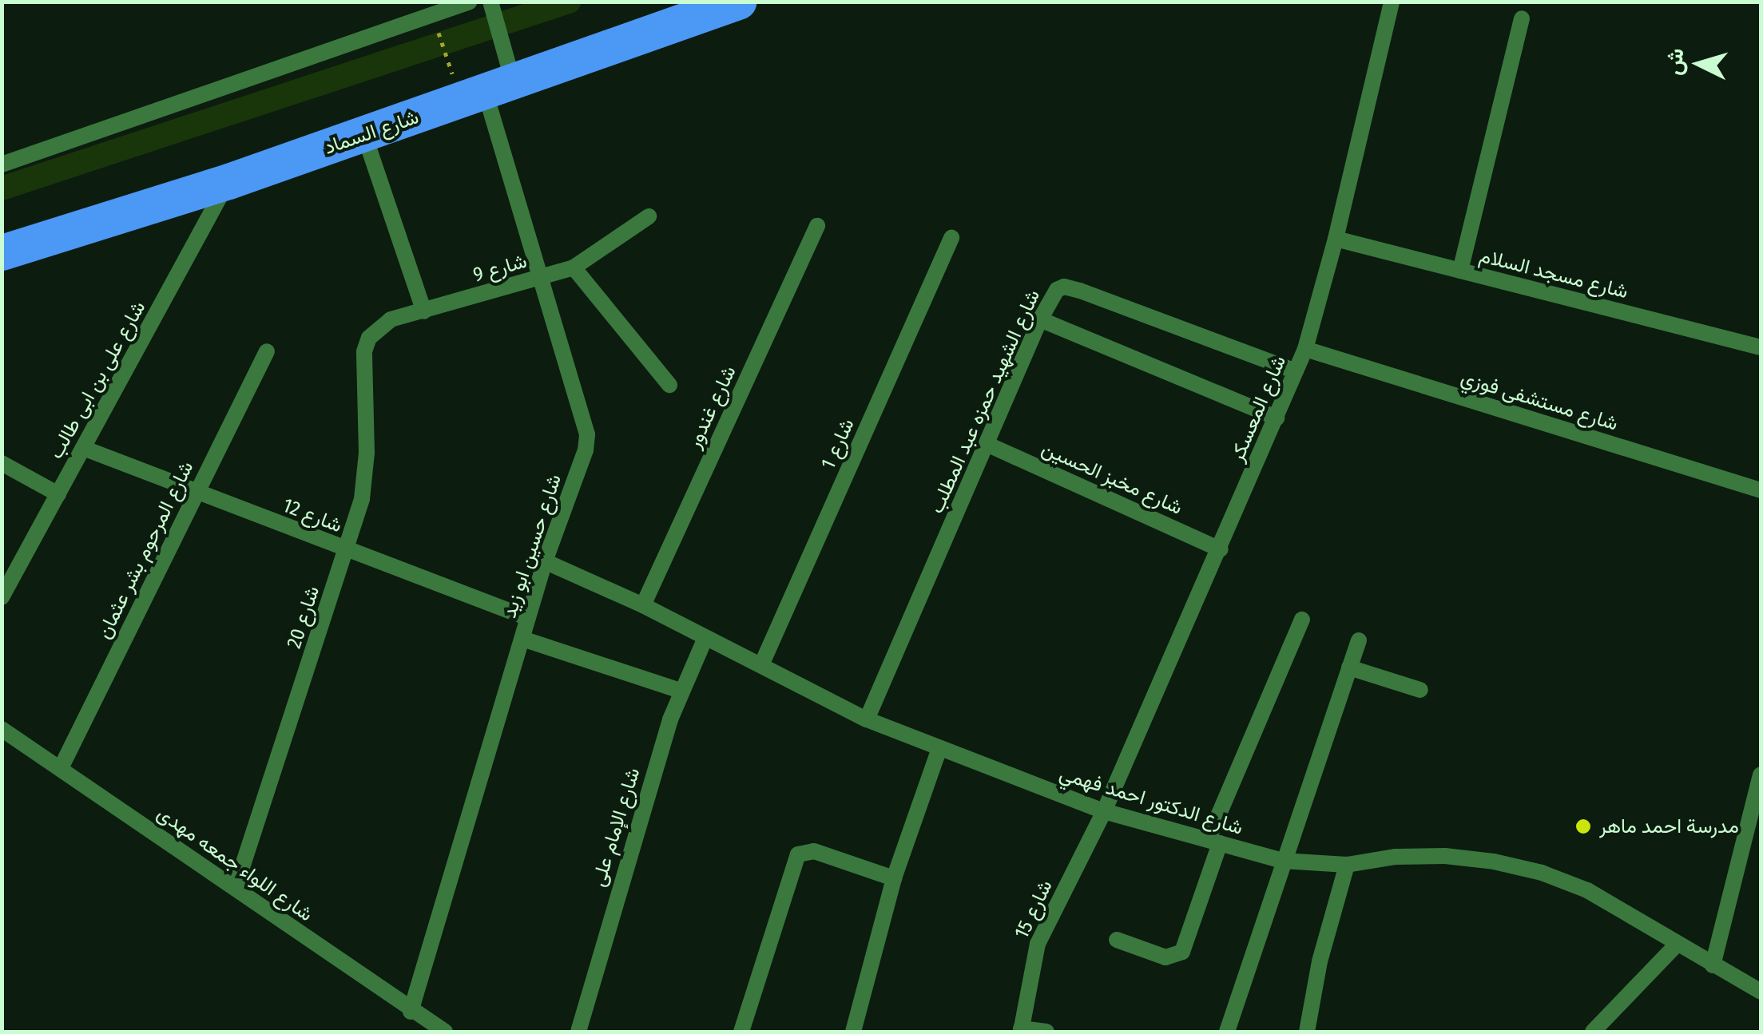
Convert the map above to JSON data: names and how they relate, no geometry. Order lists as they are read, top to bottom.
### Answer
{
  "streets": {
    "highway": ["شارع السماد"],
    "street": [
      "شارع 9",
      "شارع مسجد السلام",
      "شارع على بن ابى طالب",
      "شارع مستشفى فوزي",
      "شارع الشهيد حمزه عبد المطلب",
      "شارع غندور",
      "شارع المعسكر",
      "شارع 1",
      "شارع مخبز الحسين",
      "شارع 12",
      "شارع حسين ابو زيد",
      "شارع المرحوم بشر عثمان",
      "شارع 20",
      "شارع الدكتور احمد فهمي",
      "شارع الإمام على",
      "شارع اللواء جمعه مهدى",
      "شارع 15"
    ]
  },
  "crossings": [
    ["شارع السماد", "شارع على بن ابى طالب"],
    ["شارع السماد", "شارع حسين ابو زيد"],
    ["شارع 9", "شارع حسين ابو زيد"],
    ["شارع 9", "شارع 20"],
    ["شارع مسجد السلام", "شارع المعسكر"],
    ["شارع على بن ابى طالب", "شارع 12"],
    ["شارع مستشفى فوزي", "شارع المعسكر"],
    ["شارع الشهيد حمزه عبد المطلب", "شارع المعسكر"],
    ["شارع الشهيد حمزه عبد المطلب", "شارع مخبز الحسين"],
    ["شارع الشهيد حمزه عبد المطلب", "شارع الدكتور احمد فهمي"],
    ["شارع غندور", "شارع الدكتور احمد فهمي"],
    ["شارع المعسكر", "شارع مخبز الحسين"],
    ["شارع المعسكر", "شارع الدكتور احمد فهمي"],
    ["شارع المعسكر", "شارع 15"],
    ["شارع 1", "شارع الدكتور احمد فهمي"],
    ["شارع 12", "شارع حسين ابو زيد"],
    ["شارع 12", "شارع المرحوم بشر عثمان"],
    ["شارع 12", "شارع 20"],
    ["شارع حسين ابو زيد", "شارع الدكتور احمد فهمي"],
    ["شارع حسين ابو زيد", "شارع اللواء جمعه مهدى"],
    ["شارع المرحوم بشر عثمان", "شارع اللواء جمعه مهدى"],
    ["شارع 20", "شارع اللواء جمعه مهدى"],
    ["شارع الدكتور احمد فهمي", "شارع الإمام على"],
    ["شارع الدكتور احمد فهمي", "شارع 15"]
  ],
  "places": ["مدرسة احمد ماهر"],
  "north": "left"
}
